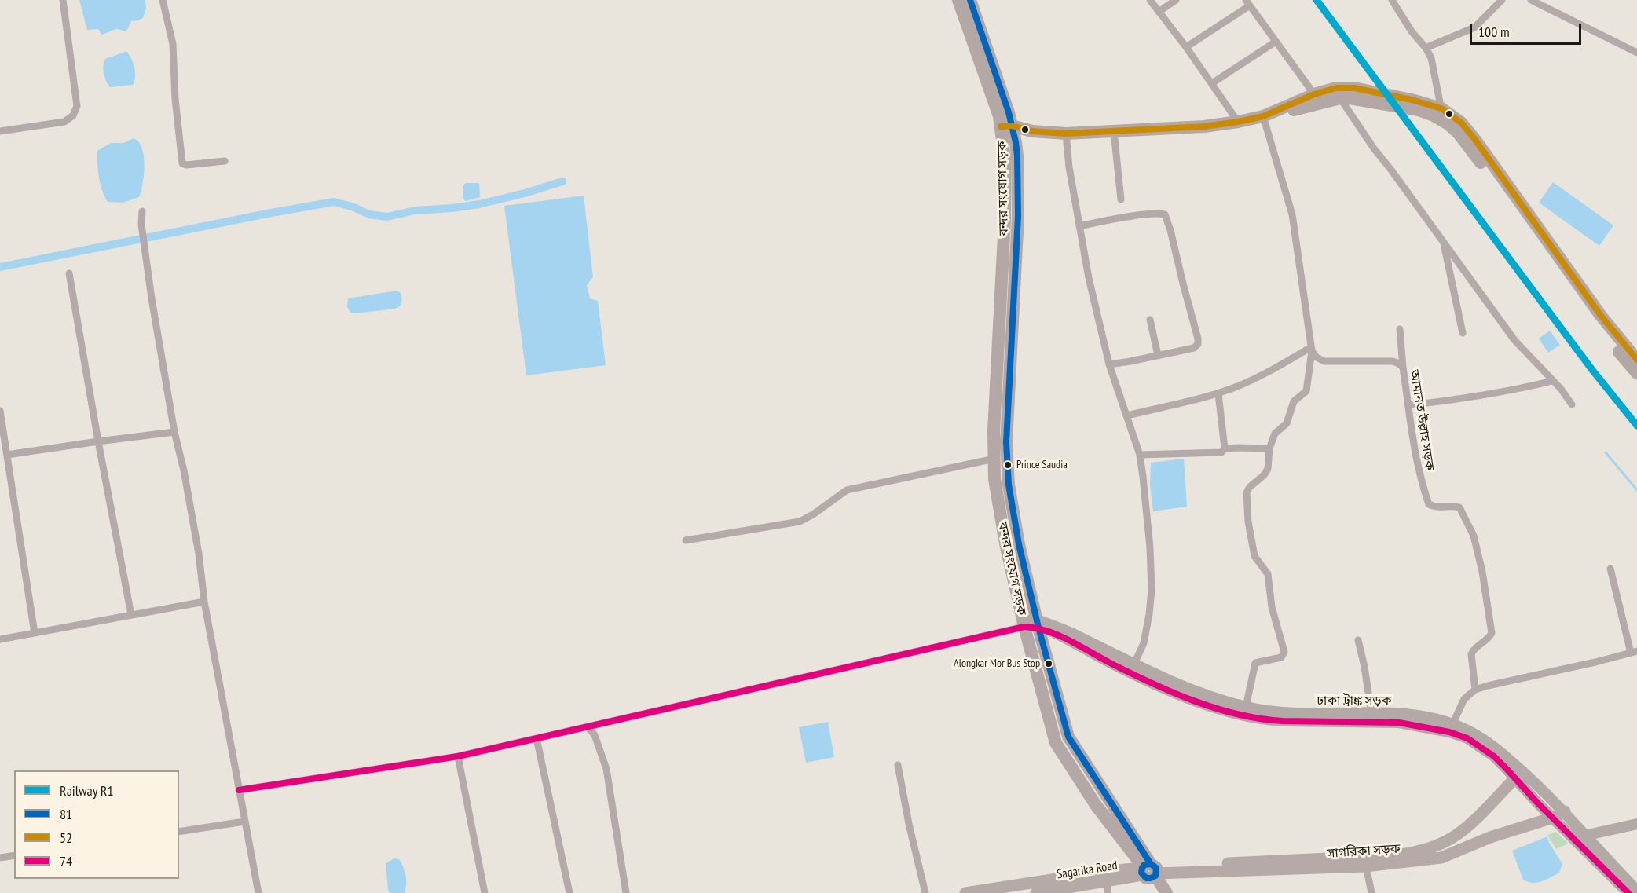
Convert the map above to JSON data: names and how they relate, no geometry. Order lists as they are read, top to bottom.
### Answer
{
  "streets": {
    "highway": ["বন্দর সংযোগ সড়ক"],
    "main road": ["ঢাকা ট্রাঙ্ক সড়ক", "সাগরিকা সড়ক", "Sagarika Road"],
    "street": ["আমানত উল্লাহ সড়ক"]
  },
  "crossings": [
    ["বন্দর সংযোগ সড়ক", "ঢাকা ট্রাঙ্ক সড়ক"],
    ["বন্দর সংযোগ সড়ক", "সাগরিকা সড়ক"],
    ["ঢাকা ট্রাঙ্ক সড়ক", "সাগরিকা সড়ক"],
    ["সাগরিকা সড়ক", "Sagarika Road"]
  ],
  "places": ["Prince Saudia", "Alongkar Mor Bus Stop"],
  "lines": [
    "rail line R1",
    "transit line 81",
    "transit line 52",
    "transit line 74"
  ],
  "legend": [
    "Railway R1",
    "81",
    "52",
    "74"
  ],
  "scale_bar": "100 m"
}
